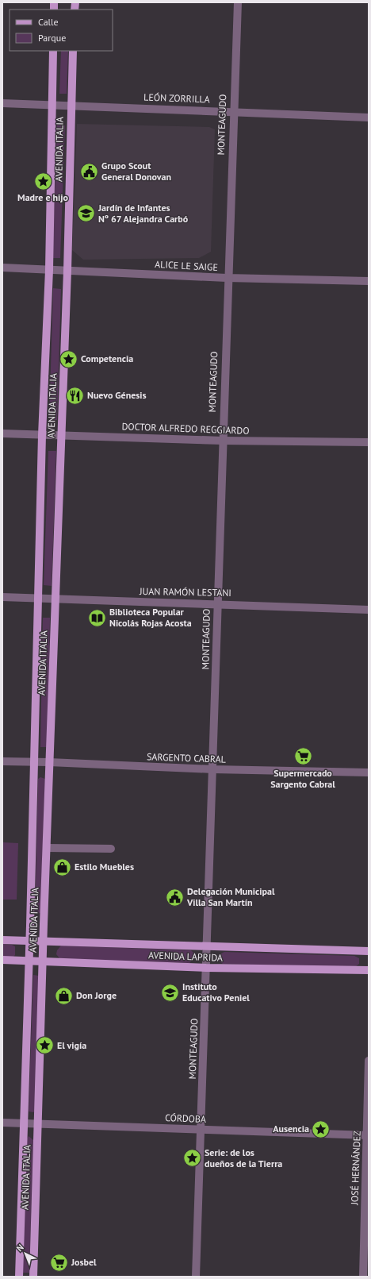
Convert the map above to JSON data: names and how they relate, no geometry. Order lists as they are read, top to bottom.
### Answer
{
  "streets": {
    "main road": ["AVENIDA ITALIA", "AVENIDA LAPRIDA"],
    "street": [
      "LEÓN ZORRILLA",
      "MONTEAGUDO",
      "ALICE LE SAIGE",
      "DOCTOR ALFREDO REGGIARDO",
      "JUAN RAMÓN LESTANI",
      "SARGENTO CABRAL",
      "CÓRDOBA",
      "JOSÉ HERNÁNDEZ"
    ]
  },
  "crossings": [
    ["LEÓN ZORRILLA", "MONTEAGUDO"],
    ["LEÓN ZORRILLA", "AVENIDA ITALIA"],
    ["MONTEAGUDO", "ALICE LE SAIGE"],
    ["MONTEAGUDO", "DOCTOR ALFREDO REGGIARDO"],
    ["MONTEAGUDO", "JUAN RAMÓN LESTANI"],
    ["MONTEAGUDO", "SARGENTO CABRAL"],
    ["MONTEAGUDO", "AVENIDA LAPRIDA"],
    ["MONTEAGUDO", "CÓRDOBA"],
    ["AVENIDA ITALIA", "ALICE LE SAIGE"],
    ["AVENIDA ITALIA", "DOCTOR ALFREDO REGGIARDO"],
    ["AVENIDA ITALIA", "JUAN RAMÓN LESTANI"],
    ["AVENIDA ITALIA", "SARGENTO CABRAL"],
    ["AVENIDA ITALIA", "AVENIDA LAPRIDA"],
    ["AVENIDA ITALIA", "CÓRDOBA"],
    ["CÓRDOBA", "JOSÉ HERNÁNDEZ"]
  ],
  "places": {
    "public building": ["Grupo Scout General Donovan", "Delegación Municipal Villa San Martín"],
    "place": [
      "Madre e hijo",
      "Competencia",
      "El vigía",
      "Ausencia",
      "Serie: de los dueños de la Tierra"
    ],
    "school or university": ["Jardín de Infantes Nº 67 Alejandra Carbó", "Instituto Educativo Peniel"],
    "restaurant": ["Nuevo Génesis"],
    "library": ["Biblioteca Popular Nicolás Rojas Acosta"],
    "supermarket": ["Supermercado Sargento Cabral", "Josbel"],
    "shop": ["Estilo Muebles", "Don Jorge"]
  },
  "legend": ["Calle", "Parque"],
  "north": "top left"
}
